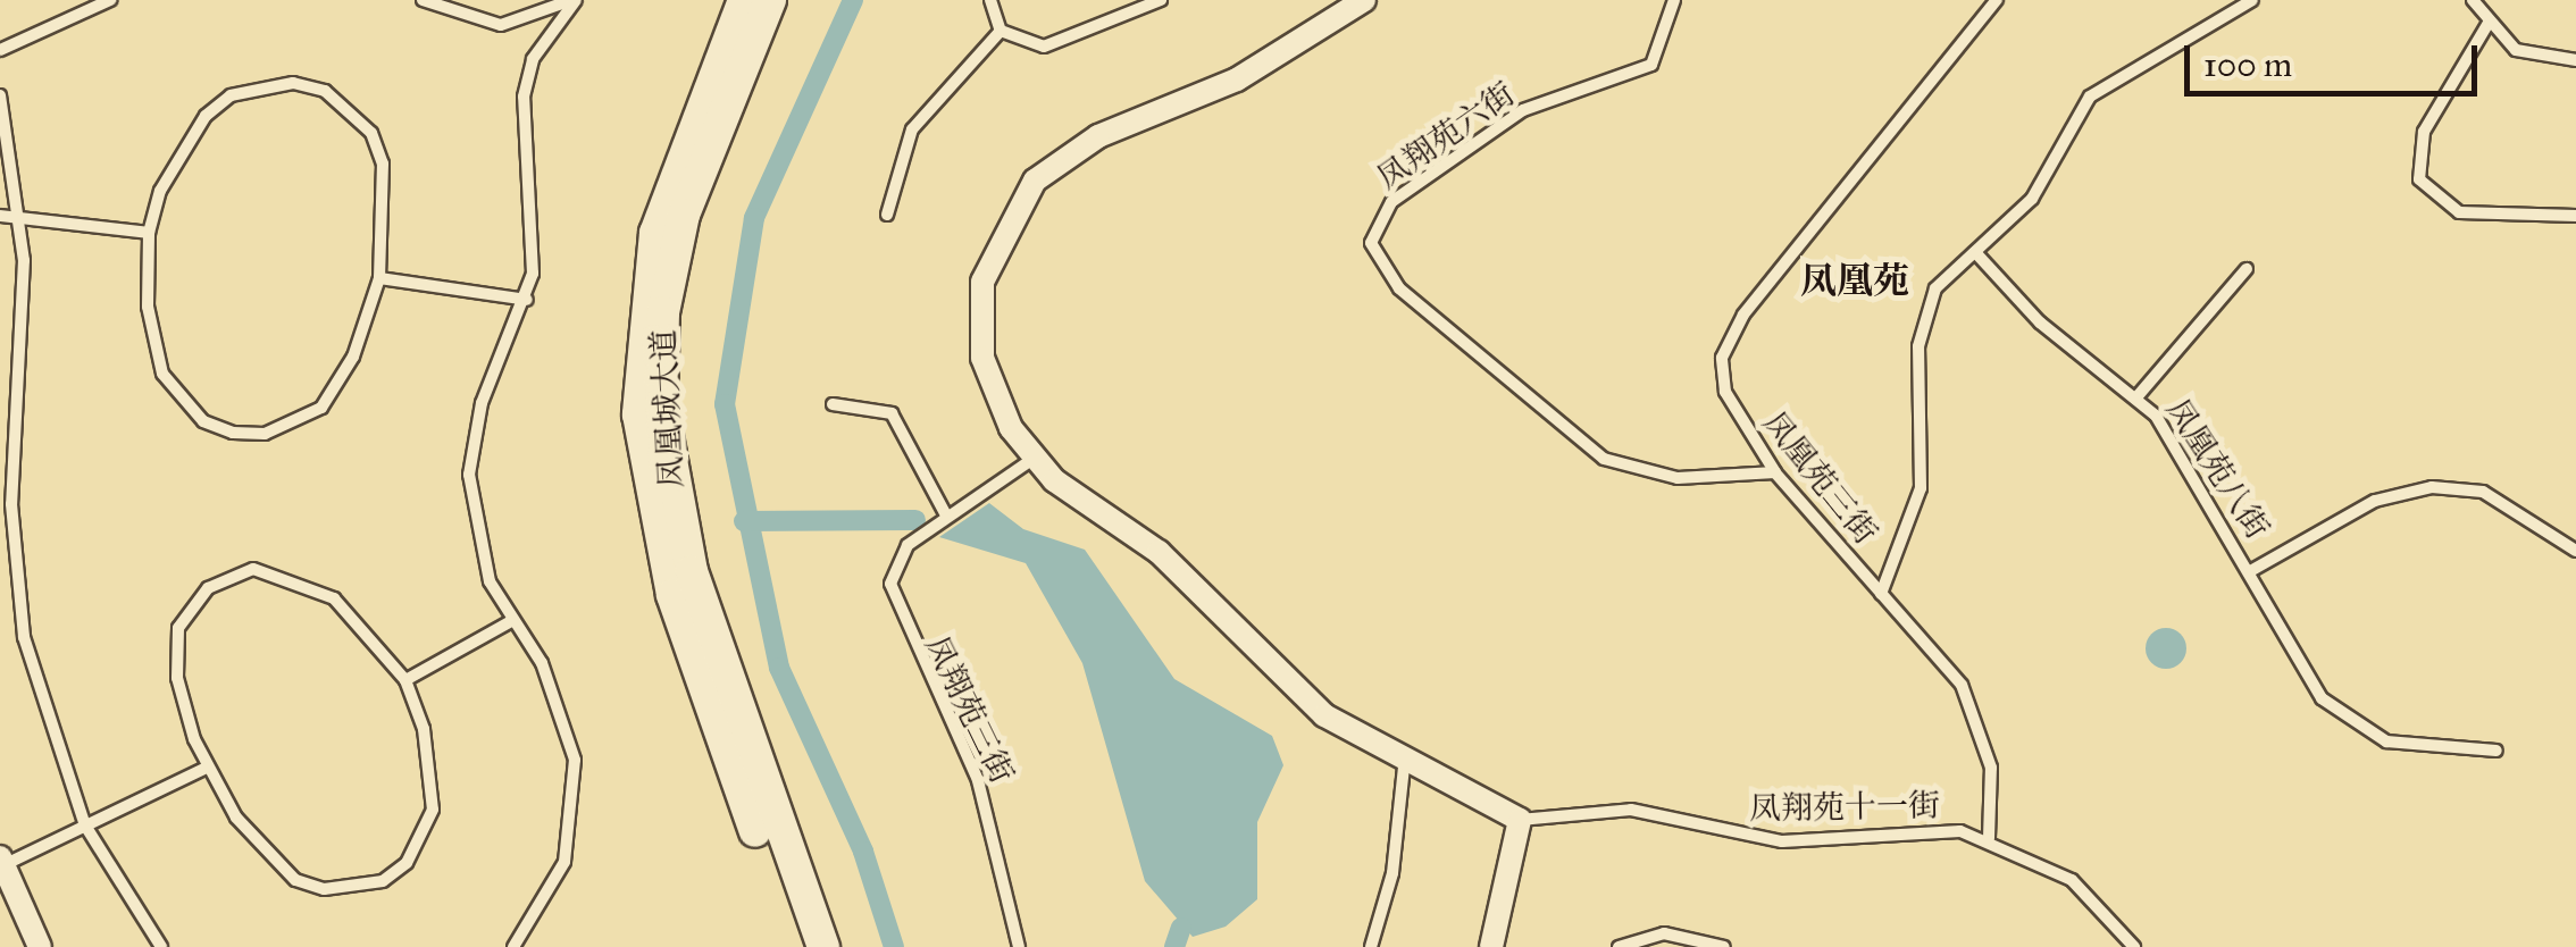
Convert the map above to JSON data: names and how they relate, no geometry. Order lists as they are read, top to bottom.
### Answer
{
  "streets": {
    "main road": ["凤凰城大道"],
    "lane": [
      "凤翔苑六街",
      "凤凰苑八街",
      "凤凰苑三街",
      "凤翔苑三街",
      "凤翔苑十一街"
    ]
  },
  "crossings": [
    ["凤翔苑六街", "凤凰苑三街"],
    ["凤凰苑三街", "凤翔苑十一街"]
  ],
  "districts": ["凤凰苑"],
  "scale_bar": "100 m"
}
